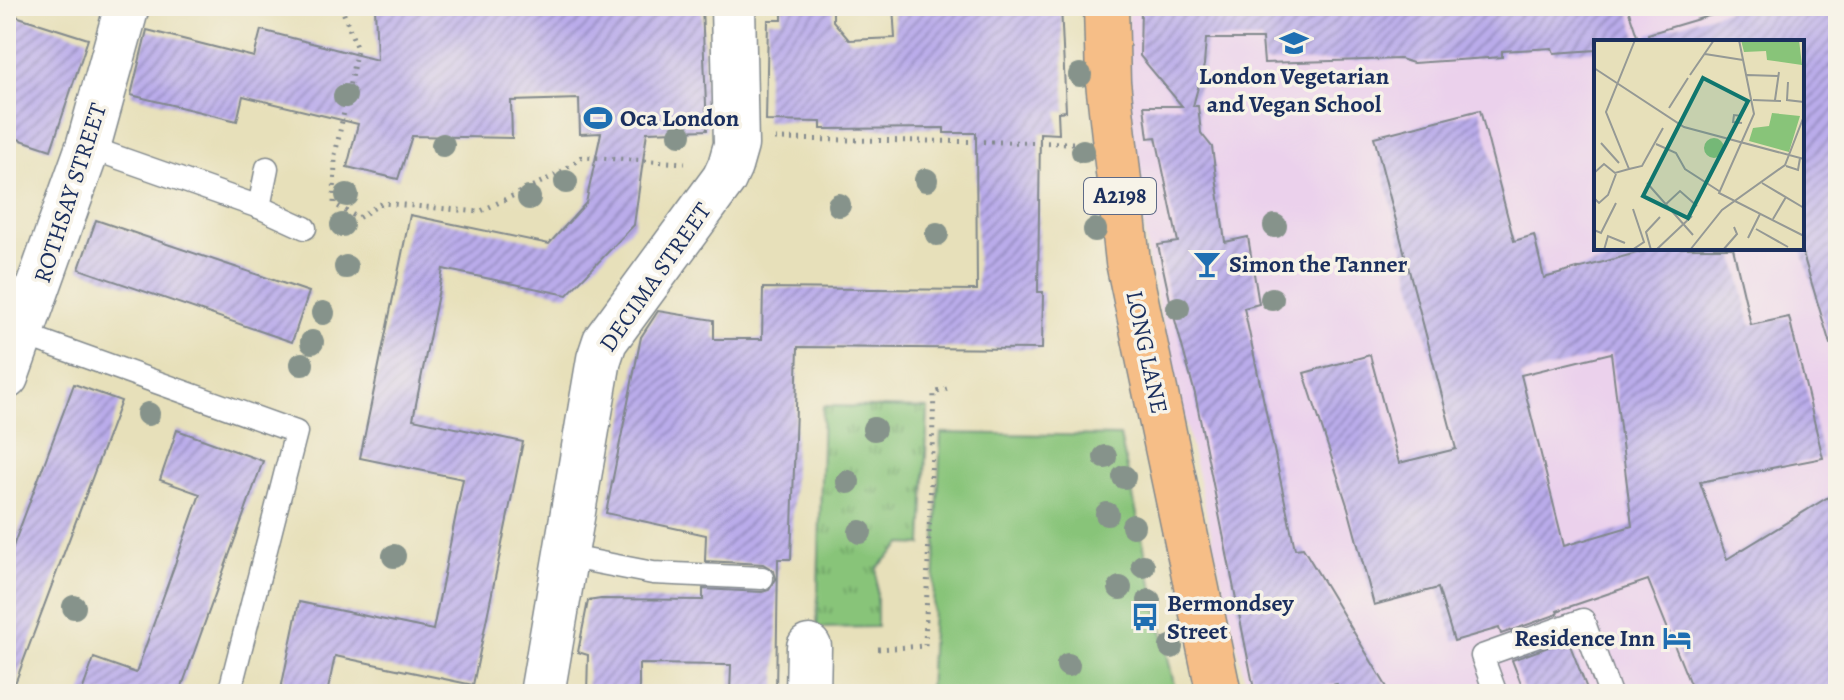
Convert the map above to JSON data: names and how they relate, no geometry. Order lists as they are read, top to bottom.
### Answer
{
  "streets": {
    "main road": ["A2198", "LONG LANE"],
    "street": ["ROTHSAY STREET", "DECIMA STREET"]
  },
  "places": {
    "school or university": ["London Vegetarian and Vegan School"],
    "sports": ["Oca London"],
    "bar": ["Simon the Tanner"],
    "bus stop": ["Bermondsey Street"],
    "hotel": ["Residence Inn"]
  }
}
